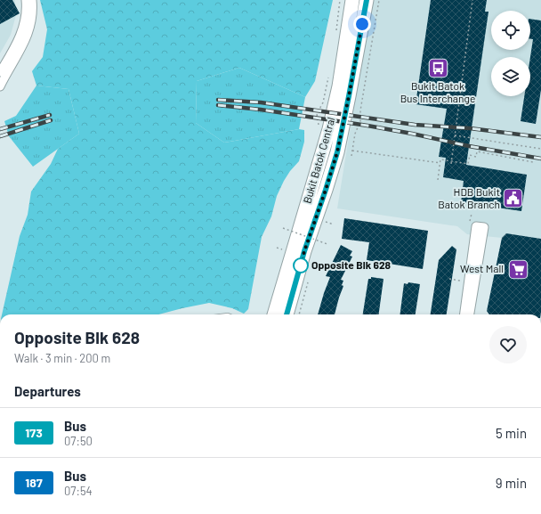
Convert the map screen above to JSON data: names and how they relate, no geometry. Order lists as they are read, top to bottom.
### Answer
{
  "streets": {
    "main road": ["Bukit Batok Central"]
  },
  "places": {
    "bus stop": ["Bukit Batok Bus Interchange"],
    "public building": ["HDB Bukit Batok Branch"],
    "other": ["Opposite Blk 628"],
    "supermarket": ["West Mall"]
  },
  "lines": ["bus line 173"],
  "page": {
    "heading": [
      ["Opposite Blk 628", "Walk · 3 min · 200 m"],
      "Departures"
    ],
    "list": [
      {
        "mark": "173",
        "name": "Bus",
        "note": "07:50",
        "value": "5 min"
      },
      {
        "mark": "187",
        "name": "Bus",
        "note": "07:54",
        "value": "9 min"
      }
    ]
  }
}
